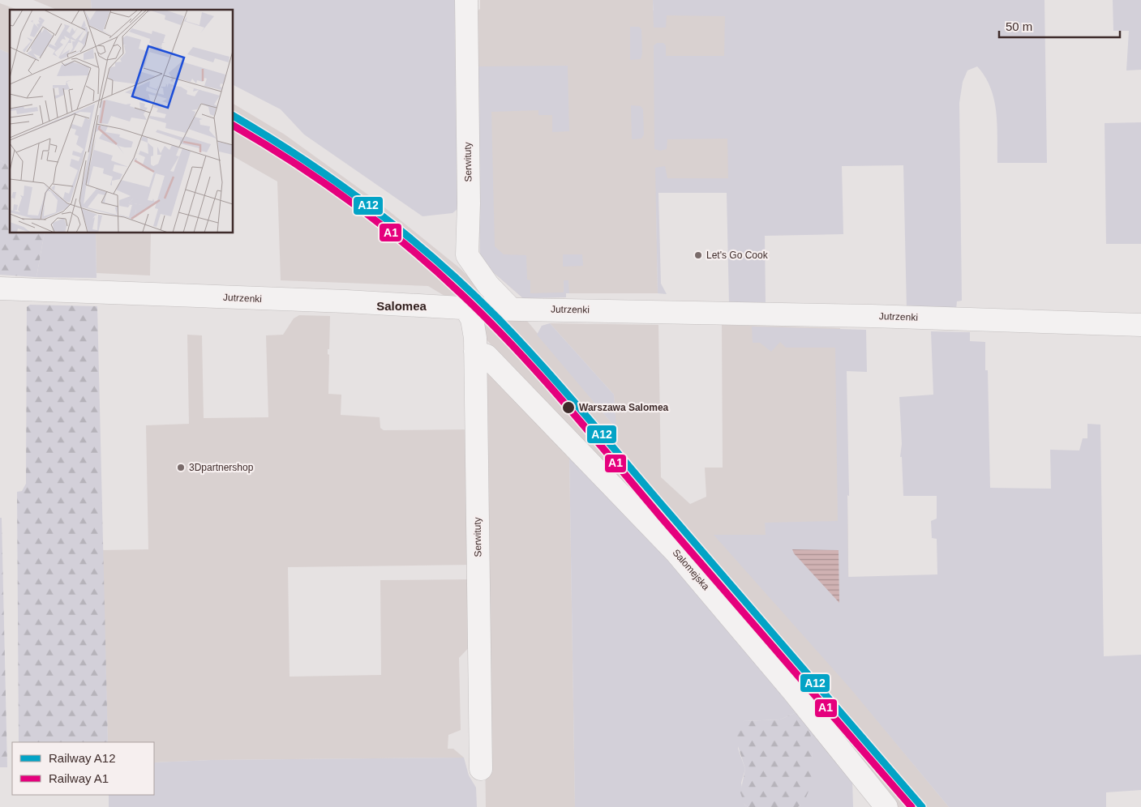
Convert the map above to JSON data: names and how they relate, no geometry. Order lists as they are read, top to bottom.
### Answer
{
  "streets": {
    "street": ["Serwituty", "Jutrzenki", "Salomejska"]
  },
  "crossings": [
    ["Serwituty", "Jutrzenki"],
    ["Serwituty", "Salomejska"]
  ],
  "districts": ["Salomea"],
  "places": ["Let's Go Cook", "Warszawa Salomea", "3Dpartnershop"],
  "lines": ["rail line A12", "rail line A1"],
  "legend": ["Railway A12", "Railway A1"],
  "scale_bar": "50 m"
}
